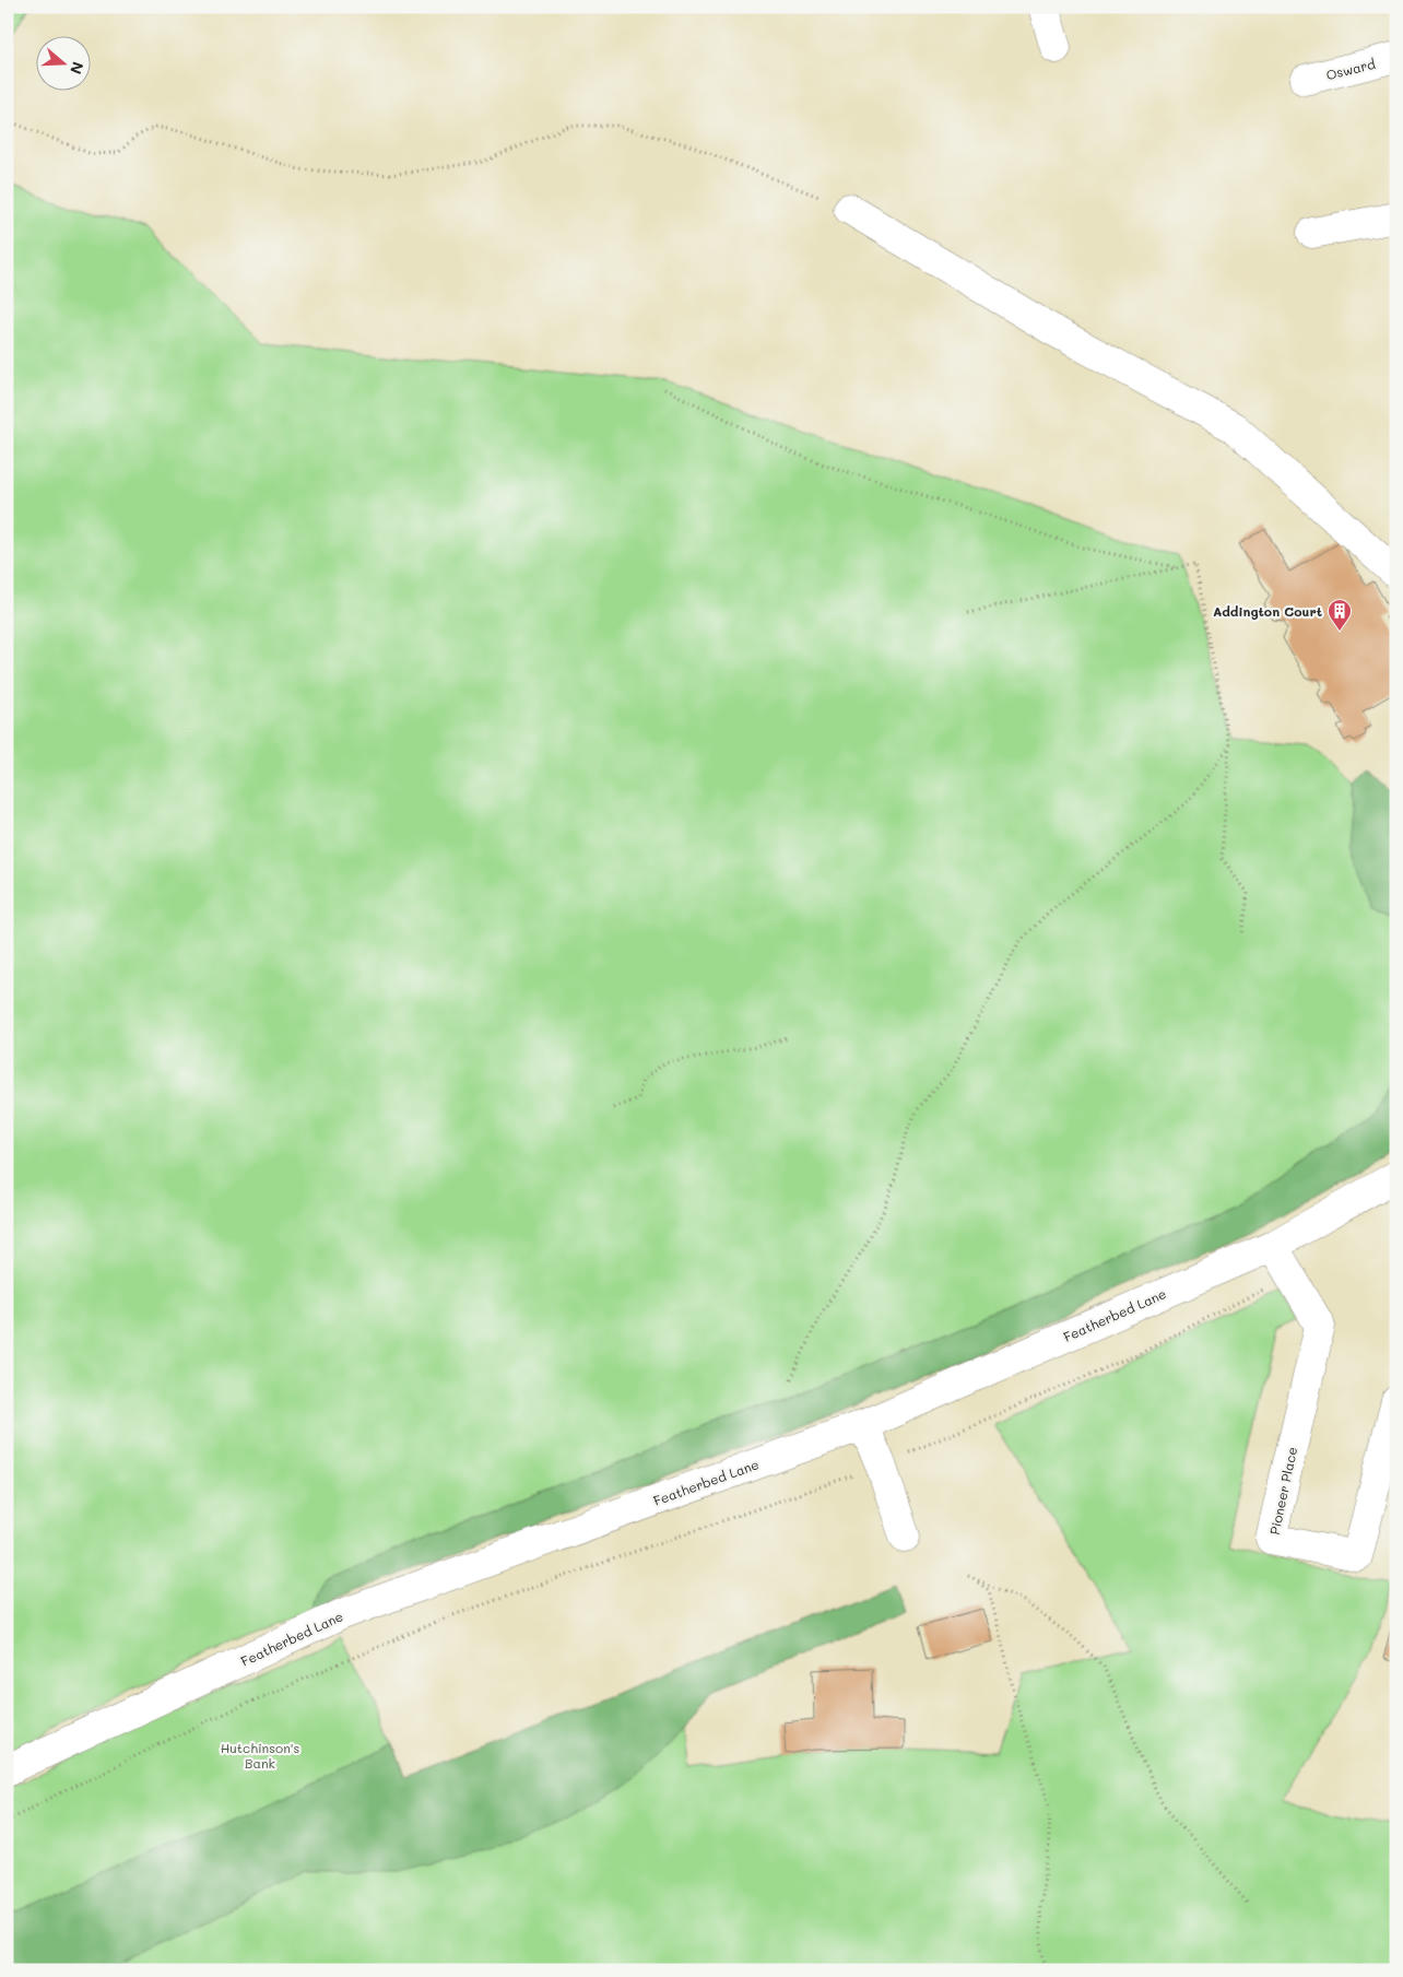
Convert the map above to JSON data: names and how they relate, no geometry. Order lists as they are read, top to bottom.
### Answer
{
  "streets": {
    "street": ["Osward", "Featherbed Lane", "Pioneer Place"]
  },
  "crossings": [
    ["Featherbed Lane", "Pioneer Place"]
  ],
  "parks": ["Hutchinson's Bank"],
  "places": {
    "building": ["Addington Court"]
  },
  "north": "right"
}
